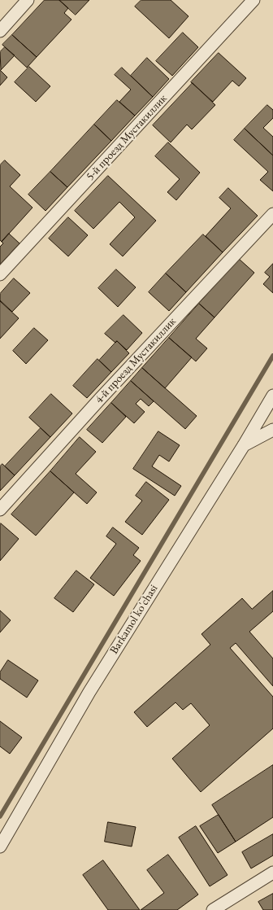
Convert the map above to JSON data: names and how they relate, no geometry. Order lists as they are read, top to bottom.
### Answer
{
  "streets": {
    "street": ["5-й проезд Мустакиллик", "4-й проезд Мустакиллик", "Barkamol ko'chasi"]
  }
}
